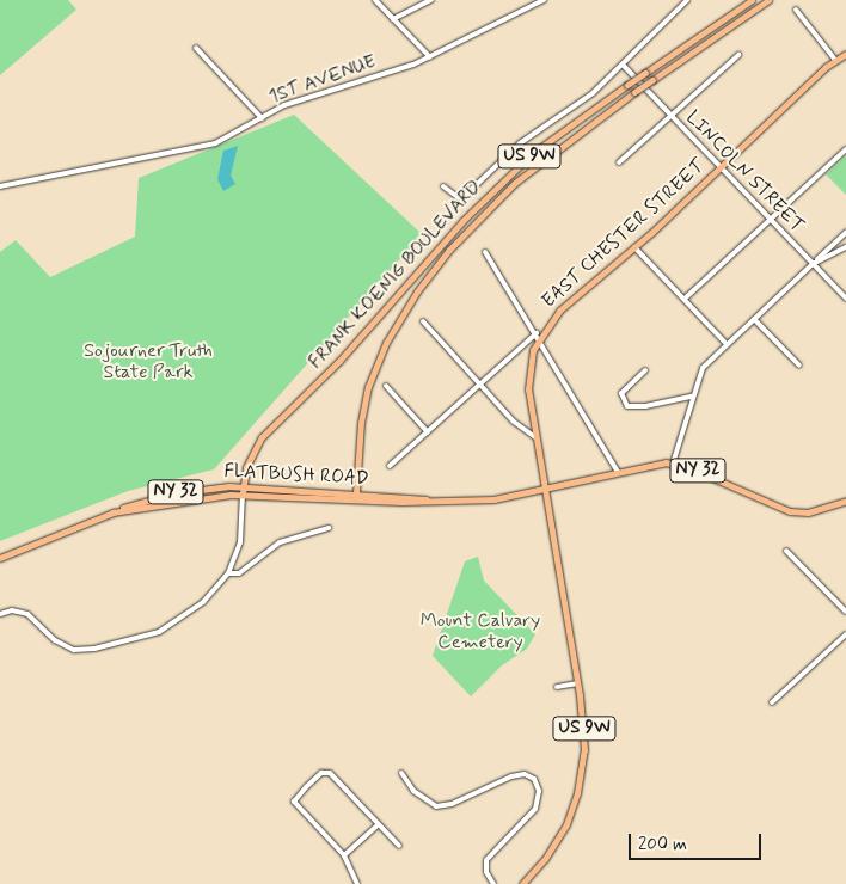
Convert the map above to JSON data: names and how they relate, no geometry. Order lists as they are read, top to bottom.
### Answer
{
  "streets": {
    "main road": [
      "US 9W",
      "EAST CHESTER STREET",
      "FRANK KOENIG BOULEVARD",
      "NY 32",
      "FLATBUSH ROAD"
    ],
    "street": ["1ST AVENUE", "LINCOLN STREET"]
  },
  "crossings": [
    ["US 9W", "EAST CHESTER STREET"],
    ["US 9W", "NY 32"],
    ["US 9W", "FLATBUSH ROAD"],
    ["LINCOLN STREET", "EAST CHESTER STREET"],
    ["EAST CHESTER STREET", "NY 32"],
    ["EAST CHESTER STREET", "FLATBUSH ROAD"],
    ["FRANK KOENIG BOULEVARD", "FLATBUSH ROAD"],
    ["NY 32", "FLATBUSH ROAD"]
  ],
  "parks": ["Sojourner Truth State Park", "Mount Calvary Cemetery"],
  "scale_bar": "200 m"
}
